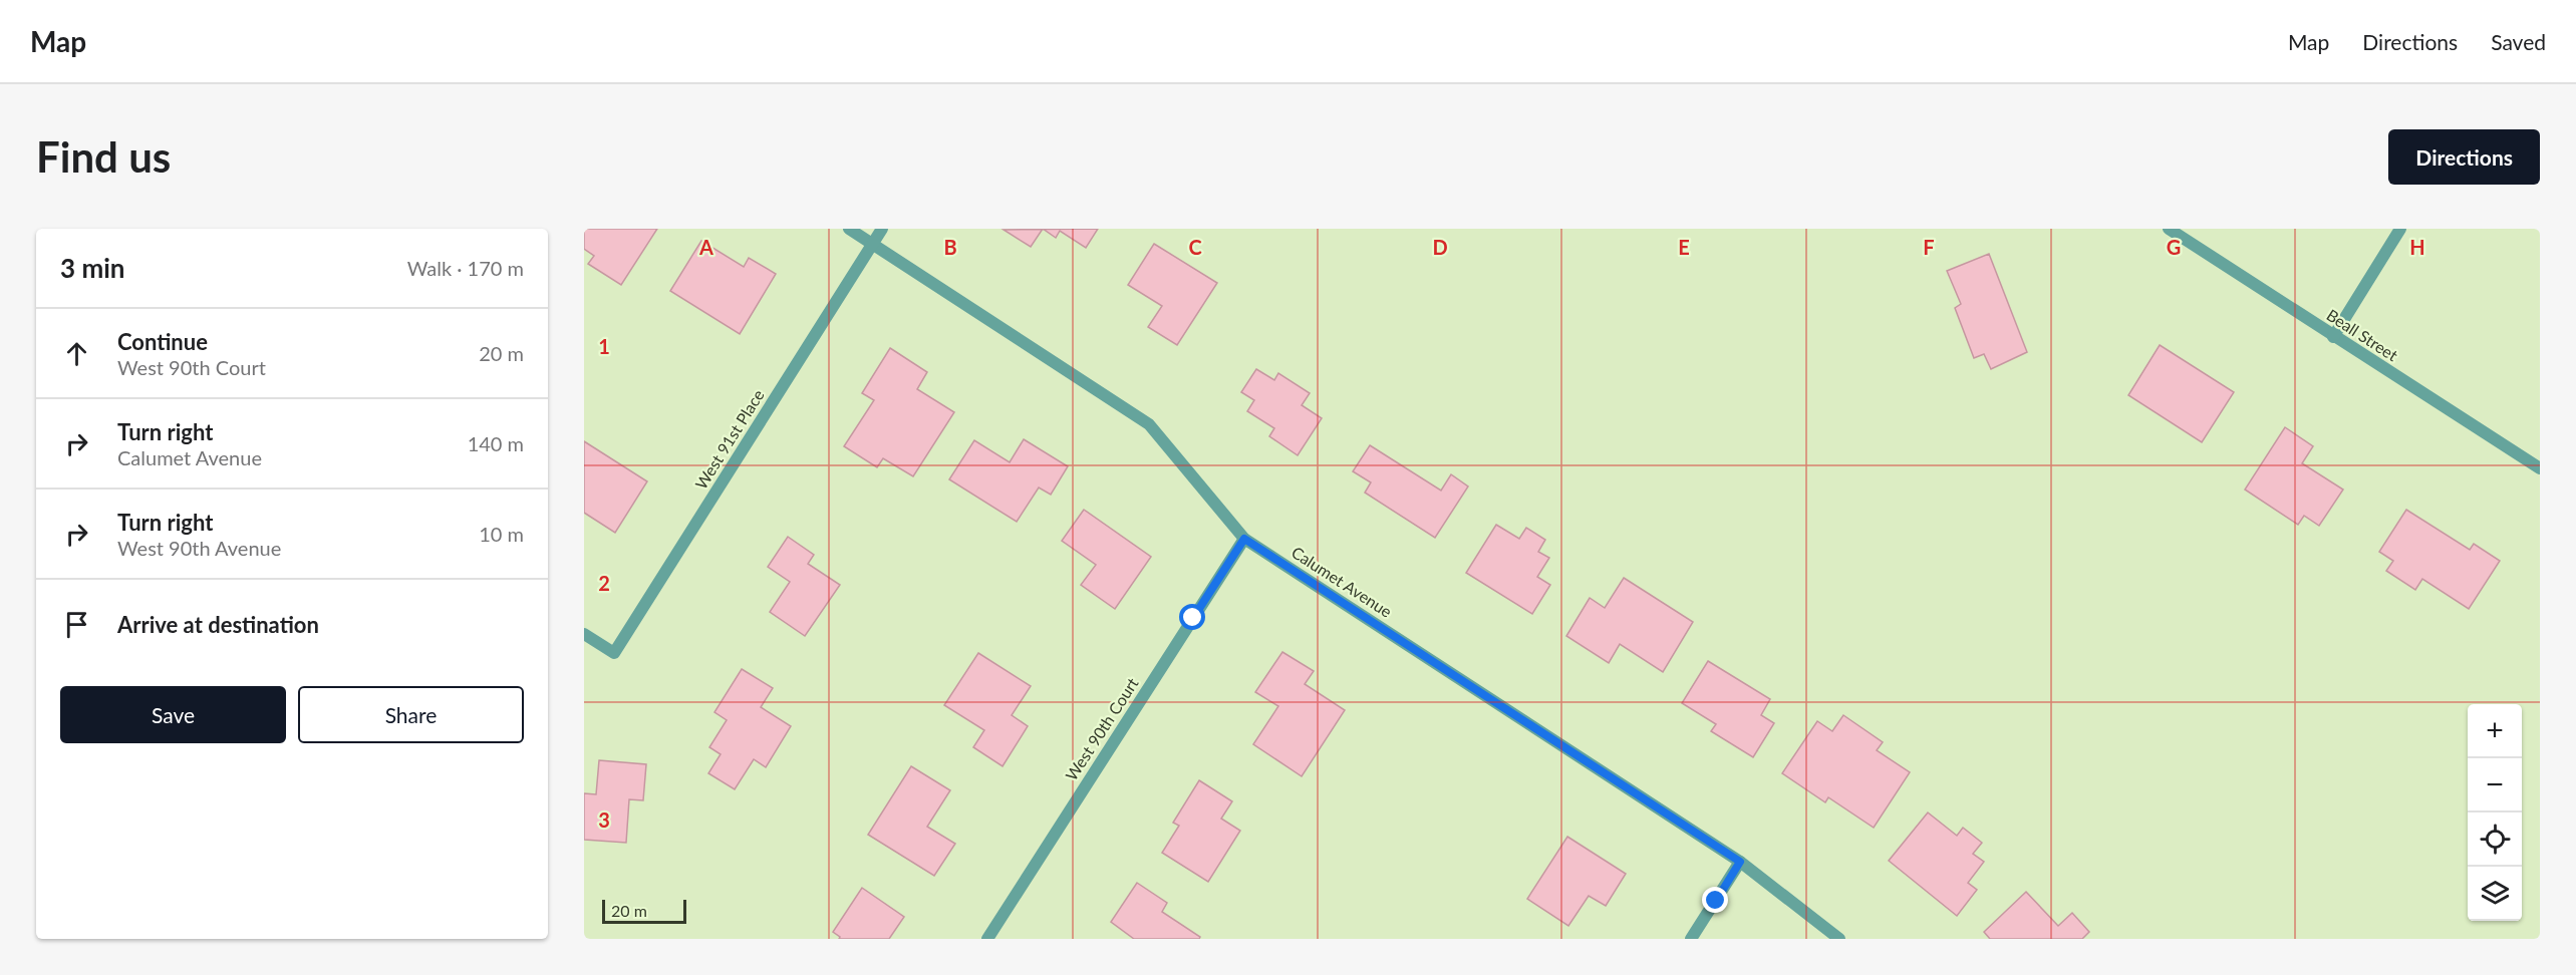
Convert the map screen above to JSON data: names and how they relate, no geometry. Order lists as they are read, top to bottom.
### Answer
{
  "streets": {
    "street": [
      "Beall Street",
      "West 91st Place",
      "Calumet Avenue",
      "West 90th Court"
    ]
  },
  "crossings": [
    ["West 91st Place", "Calumet Avenue"],
    ["Calumet Avenue", "West 90th Court"]
  ],
  "scale_bar": "20 m",
  "page": {
    "header": "Map",
    "nav": ["Map", "Directions", "Saved"],
    "buttons": [
      "Directions",
      ["Save", "Share"]
    ],
    "title": "Find us",
    "heading": ["3 min", "Walk · 170 m"],
    "list": [
      ["Continue", "West 90th Court", "20 m"],
      ["Turn right", "Calumet Avenue", "140 m"],
      ["Turn right", "West 90th Avenue", "10 m"],
      "Arrive at destination"
    ],
    "map_buttons": ["+", "−"],
    "scale": "20 m"
  },
  "grid": {
    "columns": [
      "A",
      "B",
      "C",
      "D",
      "E",
      "F",
      "G",
      "H"
    ],
    "rows": ["1", "2", "3"]
  }
}
